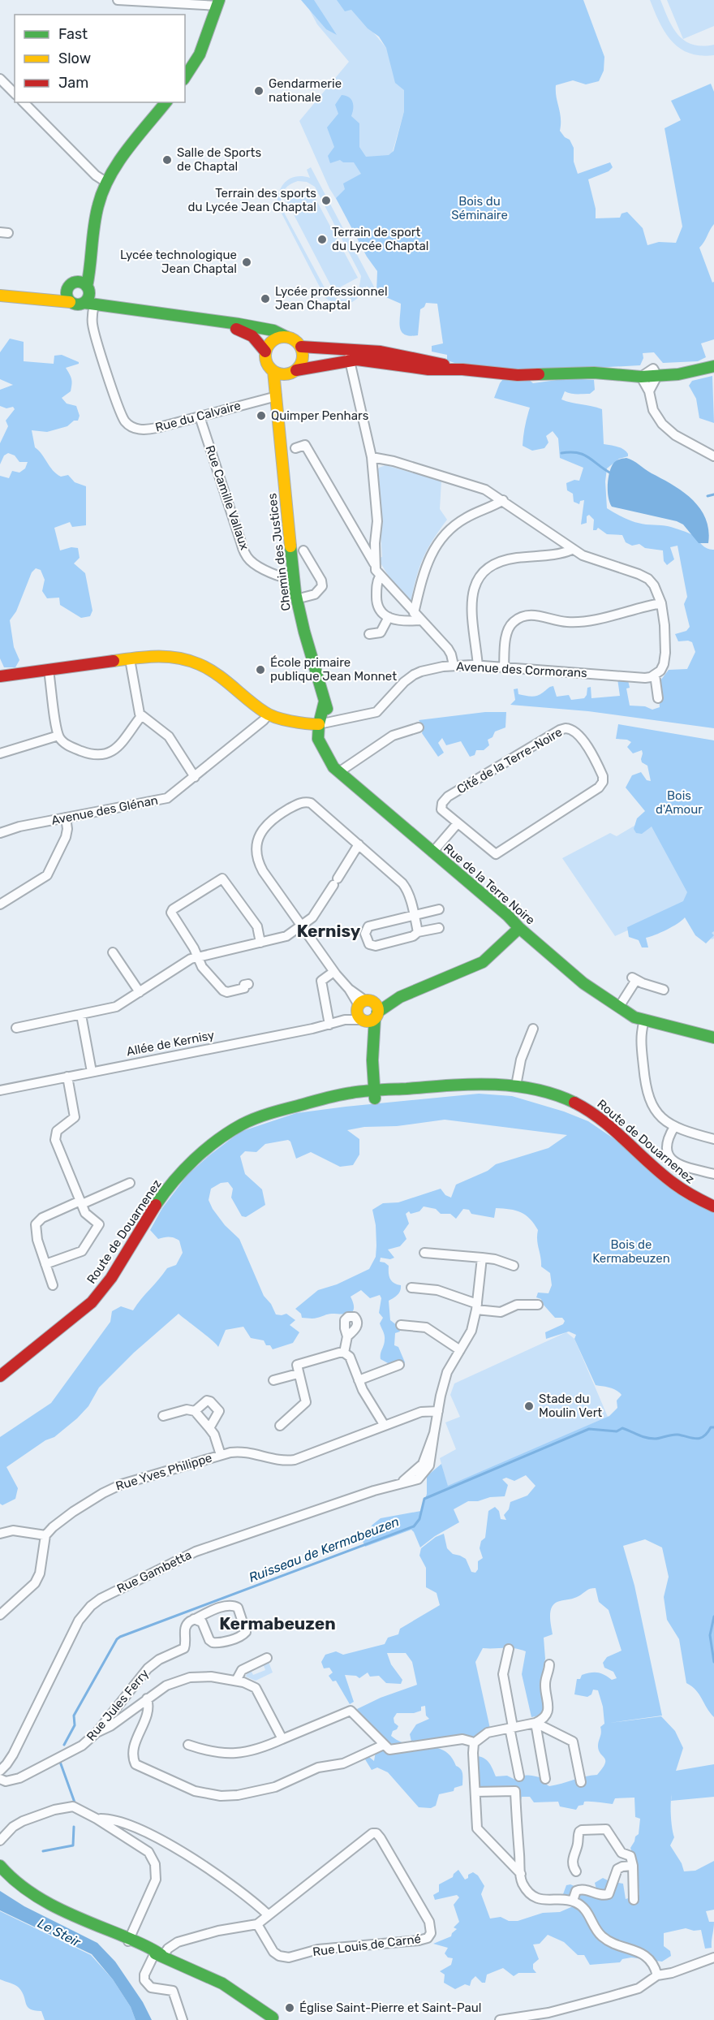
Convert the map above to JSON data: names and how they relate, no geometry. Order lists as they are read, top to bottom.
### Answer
{
  "streets": {
    "main road": [
      "Chemin des Justices",
      "Rue de la Terre Noire",
      "Allée de Kernisy",
      "Route de Douarnenez"
    ],
    "street": [
      "Rue du Calvaire",
      "Rue Camille Vallaux",
      "Avenue des Cormorans",
      "Cité de la Terre-Noire",
      "Avenue des Glénan",
      "Rue Yves Philippe",
      "Rue Gambetta",
      "Rue Jules Ferry",
      "Rue Louis de Carné"
    ]
  },
  "crossings": [
    ["Rue du Calvaire", "Rue Camille Vallaux"],
    ["Rue du Calvaire", "Chemin des Justices"],
    ["Rue Camille Vallaux", "Chemin des Justices"],
    ["Chemin des Justices", "Avenue des Cormorans"],
    ["Chemin des Justices", "Rue de la Terre Noire"],
    ["Rue de la Terre Noire", "Allée de Kernisy"],
    ["Rue Yves Philippe", "Rue Gambetta"]
  ],
  "districts": ["Kernisy", "Kermabeuzen"],
  "water": ["Ruisseau de Kermabeuzen", "Le Steir"],
  "parks": ["Bois du Séminaire", "Bois d'Amour", "Bois de Kermabeuzen"],
  "places": [
    "Gendarmerie nationale",
    "Salle de Sports de Chaptal",
    "Terrain des sports du Lycée Jean Chaptal",
    "Terrain de sport du Lycée Chaptal",
    "Lycée technologique Jean Chaptal",
    "Lycée professionnel Jean Chaptal",
    "Quimper Penhars",
    "École primaire publique Jean Monnet",
    "Stade du Moulin Vert",
    "Église Saint-Pierre et Saint-Paul"
  ],
  "legend": ["Fast", "Slow", "Jam"]
}
